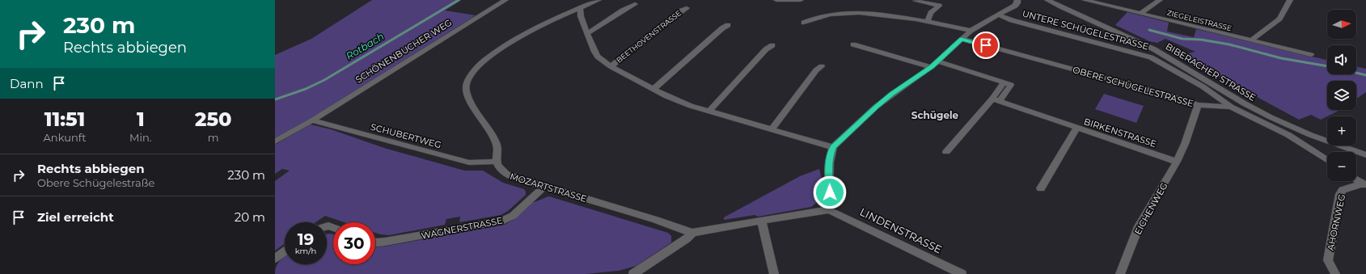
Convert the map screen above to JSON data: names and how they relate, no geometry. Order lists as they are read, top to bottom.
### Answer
{
  "streets": {
    "street": [
      "ZIEGELEISTRASSE",
      "UNTERE SCHÜGELESTRASSE",
      "BEETHOVENSTRASSE",
      "SCHÖNENBUCHER WEG",
      "BIBERACHER STRASSE",
      "OBERE SCHÜGELESTRASSE",
      "BIRKENSTRASSE",
      "SCHUBERTWEG",
      "MOZARTSTRASSE",
      "EICHENWEG",
      "AHORNWEG",
      "WAGNERSTRASSE",
      "LINDENSTRASSE"
    ]
  },
  "crossings": [
    ["UNTERE SCHÜGELESTRASSE", "OBERE SCHÜGELESTRASSE"],
    ["SCHÖNENBUCHER WEG", "SCHUBERTWEG"],
    ["BIRKENSTRASSE", "EICHENWEG"],
    ["SCHUBERTWEG", "MOZARTSTRASSE"],
    ["MOZARTSTRASSE", "WAGNERSTRASSE"],
    ["MOZARTSTRASSE", "LINDENSTRASSE"]
  ],
  "districts": ["Schügele"],
  "water": ["Rotbach"],
  "north": "right",
  "page": {
    "turn": ["230 m", "Rechts abbiegen"],
    "map_buttons": ["+", "−"],
    "then": "Dann",
    "eta": [
      "11:51",
      "Ankunft",
      "1",
      "Min.",
      "250",
      "m"
    ],
    "list": [
      {
        "name": "Rechts abbiegen",
        "note": "Obere Schügelestraße",
        "value": "230 m"
      },
      {
        "name": "Ziel erreicht",
        "value": "20 m"
      }
    ],
    "speed": "19 km/h",
    "limit": "30"
  }
}
